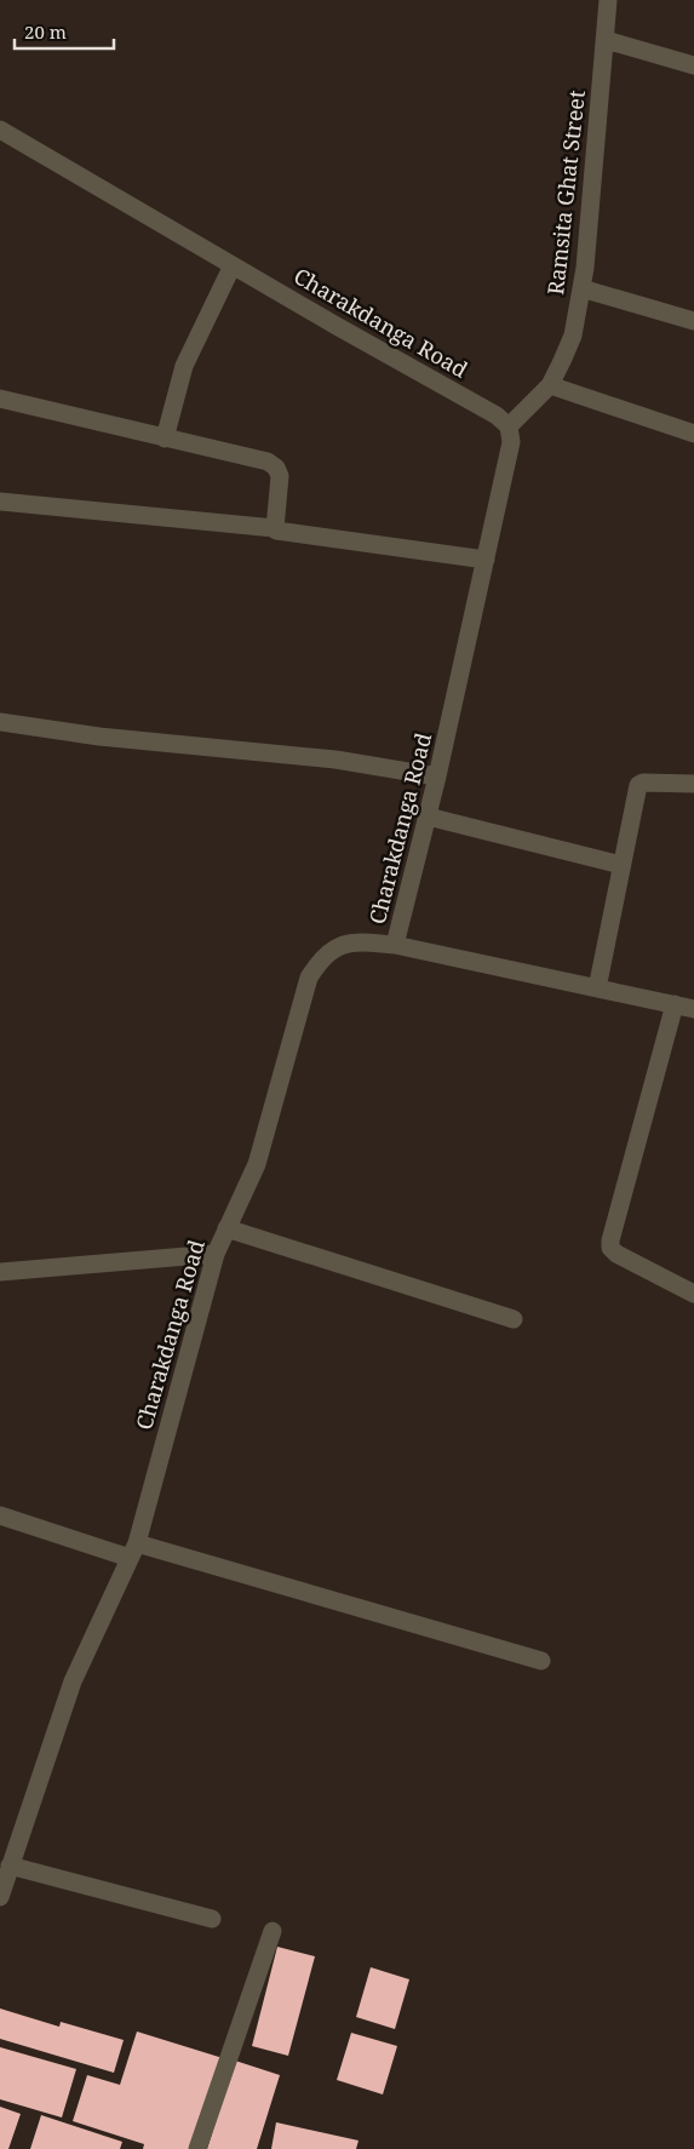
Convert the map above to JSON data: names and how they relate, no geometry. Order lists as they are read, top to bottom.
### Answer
{
  "streets": {
    "street": ["Ramsita Ghat Street", "Charakdanga Road"]
  },
  "crossings": [
    ["Ramsita Ghat Street", "Charakdanga Road"]
  ],
  "scale_bar": "20 m"
}
